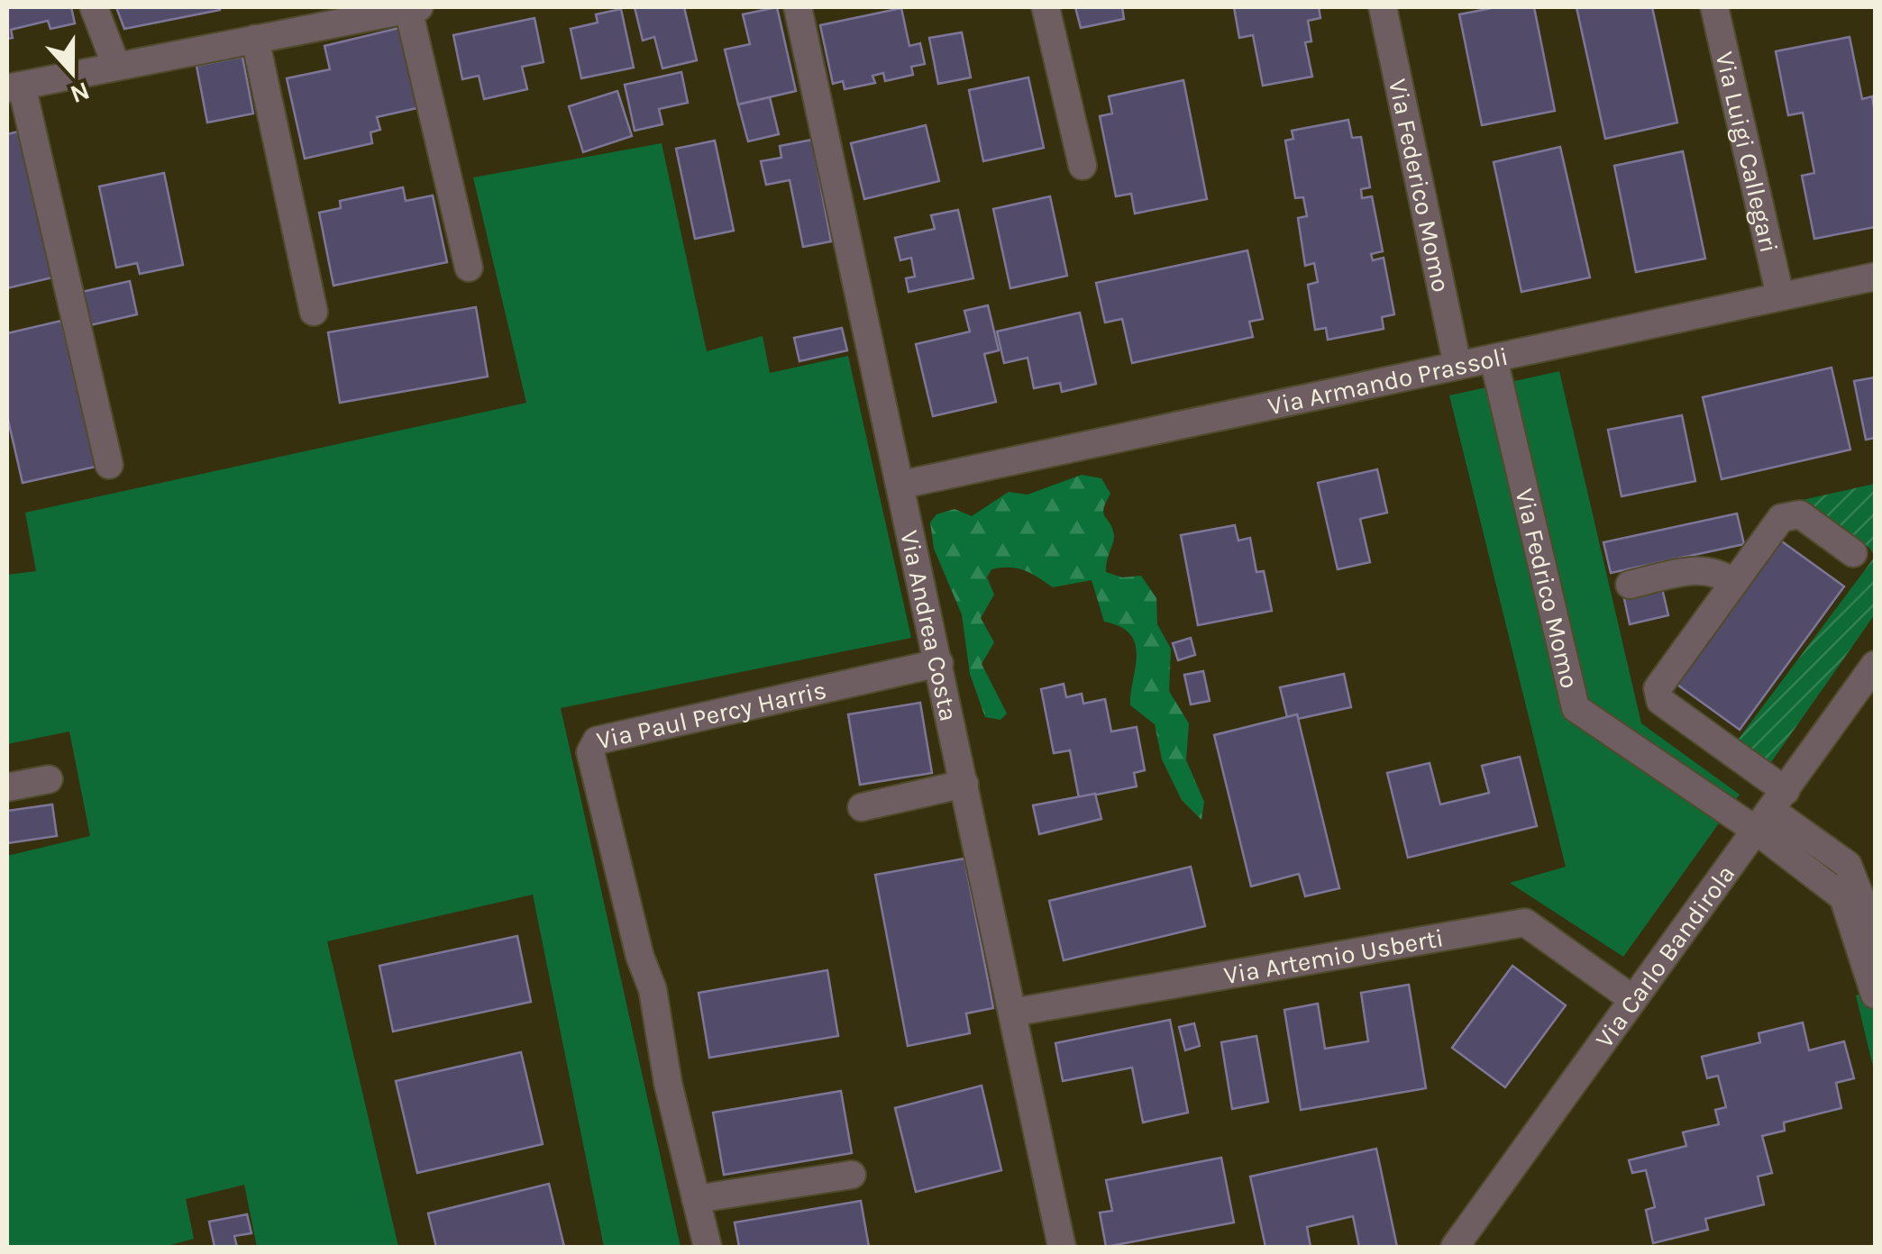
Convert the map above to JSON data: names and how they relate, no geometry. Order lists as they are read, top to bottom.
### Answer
{
  "streets": {
    "street": [
      "Via Luigi Callegari",
      "Via Federico Momo",
      "Via Armando Prassoli",
      "Via Fedrico Momo",
      "Via Andrea Costa",
      "Via Paul Percy Harris",
      "Via Artemio Usberti",
      "Via Carlo Bandirola"
    ]
  },
  "crossings": [
    ["Via Luigi Callegari", "Via Armando Prassoli"],
    ["Via Federico Momo", "Via Armando Prassoli"],
    ["Via Armando Prassoli", "Via Fedrico Momo"],
    ["Via Armando Prassoli", "Via Andrea Costa"],
    ["Via Fedrico Momo", "Via Carlo Bandirola"],
    ["Via Andrea Costa", "Via Paul Percy Harris"],
    ["Via Andrea Costa", "Via Artemio Usberti"],
    ["Via Artemio Usberti", "Via Carlo Bandirola"]
  ],
  "north": "bottom"
}
